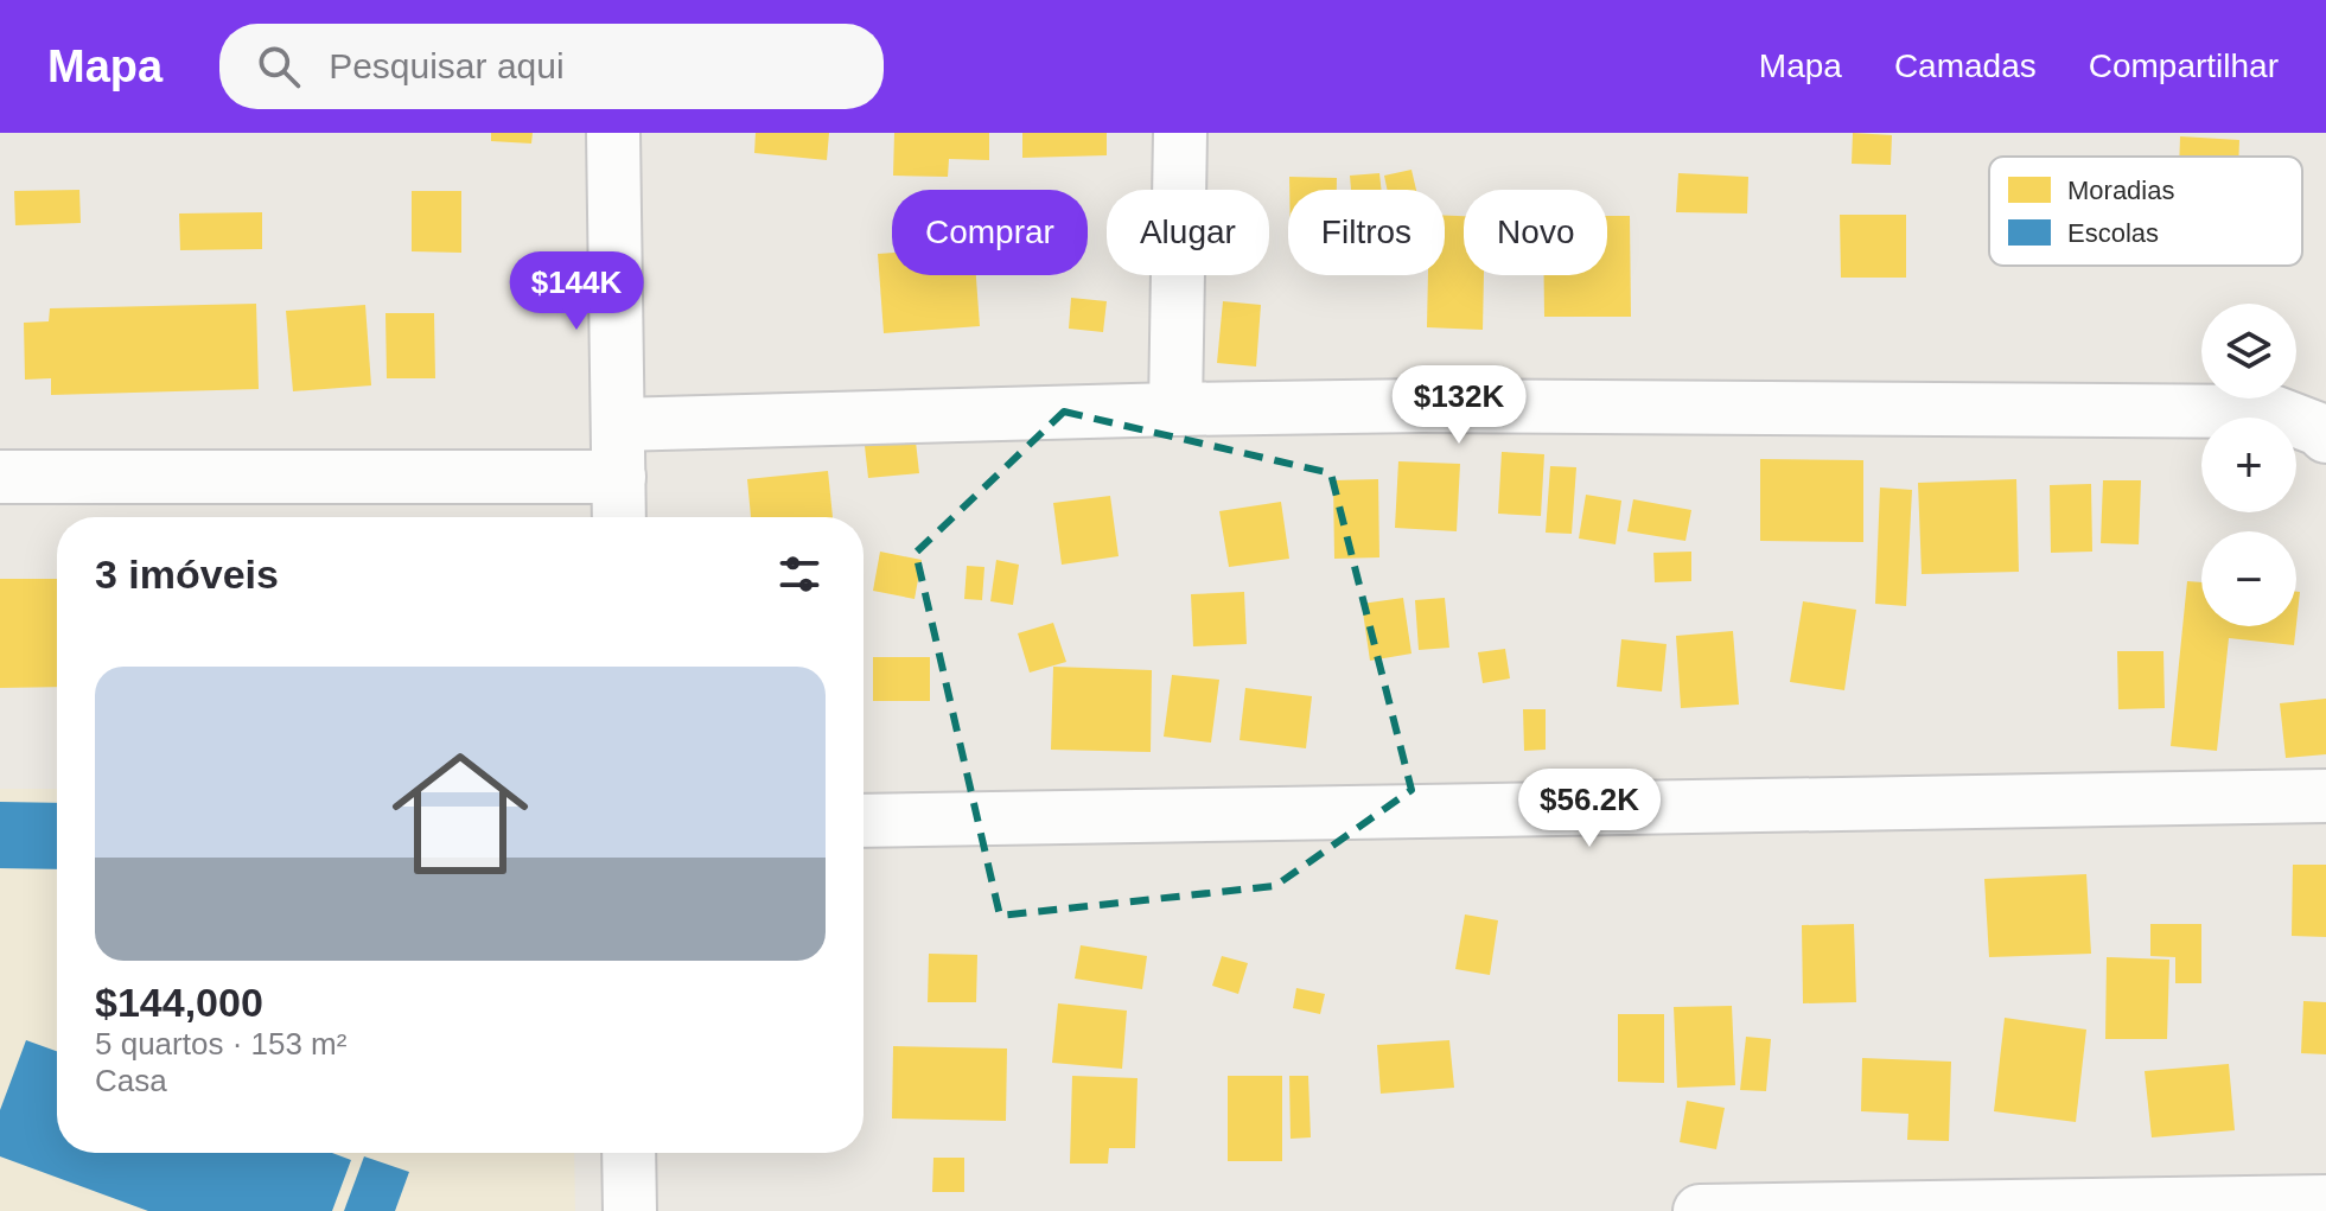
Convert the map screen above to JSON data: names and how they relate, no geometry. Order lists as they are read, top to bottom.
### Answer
{
  "legend": ["Moradias", "Escolas"],
  "page": {
    "header": "Mapa",
    "search": "Pesquisar aqui",
    "nav": ["Mapa", "Camadas", "Compartilhar"],
    "chip": [
      "Comprar",
      "Alugar",
      "Filtros",
      "Novo"
    ],
    "price": ["$144K", "$132K", "$56.2K"],
    "map_buttons": ["+", "−"],
    "heading": "3 imóveis",
    "list": [
      {
        "name": "$144,000",
        "note": "5 quartos · 153 m² · Casa"
      }
    ]
  }
}
